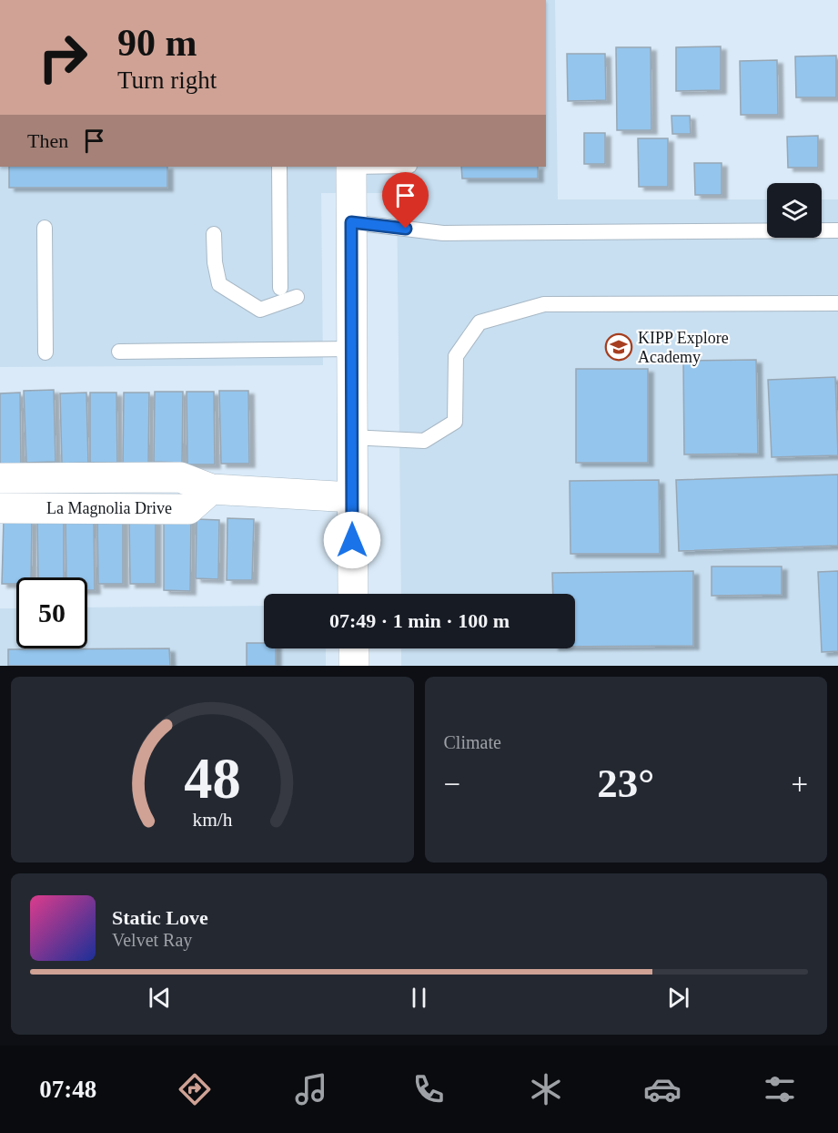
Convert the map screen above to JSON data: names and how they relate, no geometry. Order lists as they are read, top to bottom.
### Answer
{
  "streets": {
    "street": ["La Magnolia Drive"]
  },
  "places": {
    "school or university": ["KIPP Explore Academy"]
  },
  "page": {
    "turn": ["90 m", "Turn right"],
    "then": "Then",
    "limit": "50",
    "trip": "07:49 · 1 min · 100 m",
    "tile": "Climate",
    "heat": ["−", "23°", "+"],
    "song": ["Static Love", "Velvet Ray"],
    "tabs": "07:48",
    "gauge": ["48", "km/h"]
  }
}
